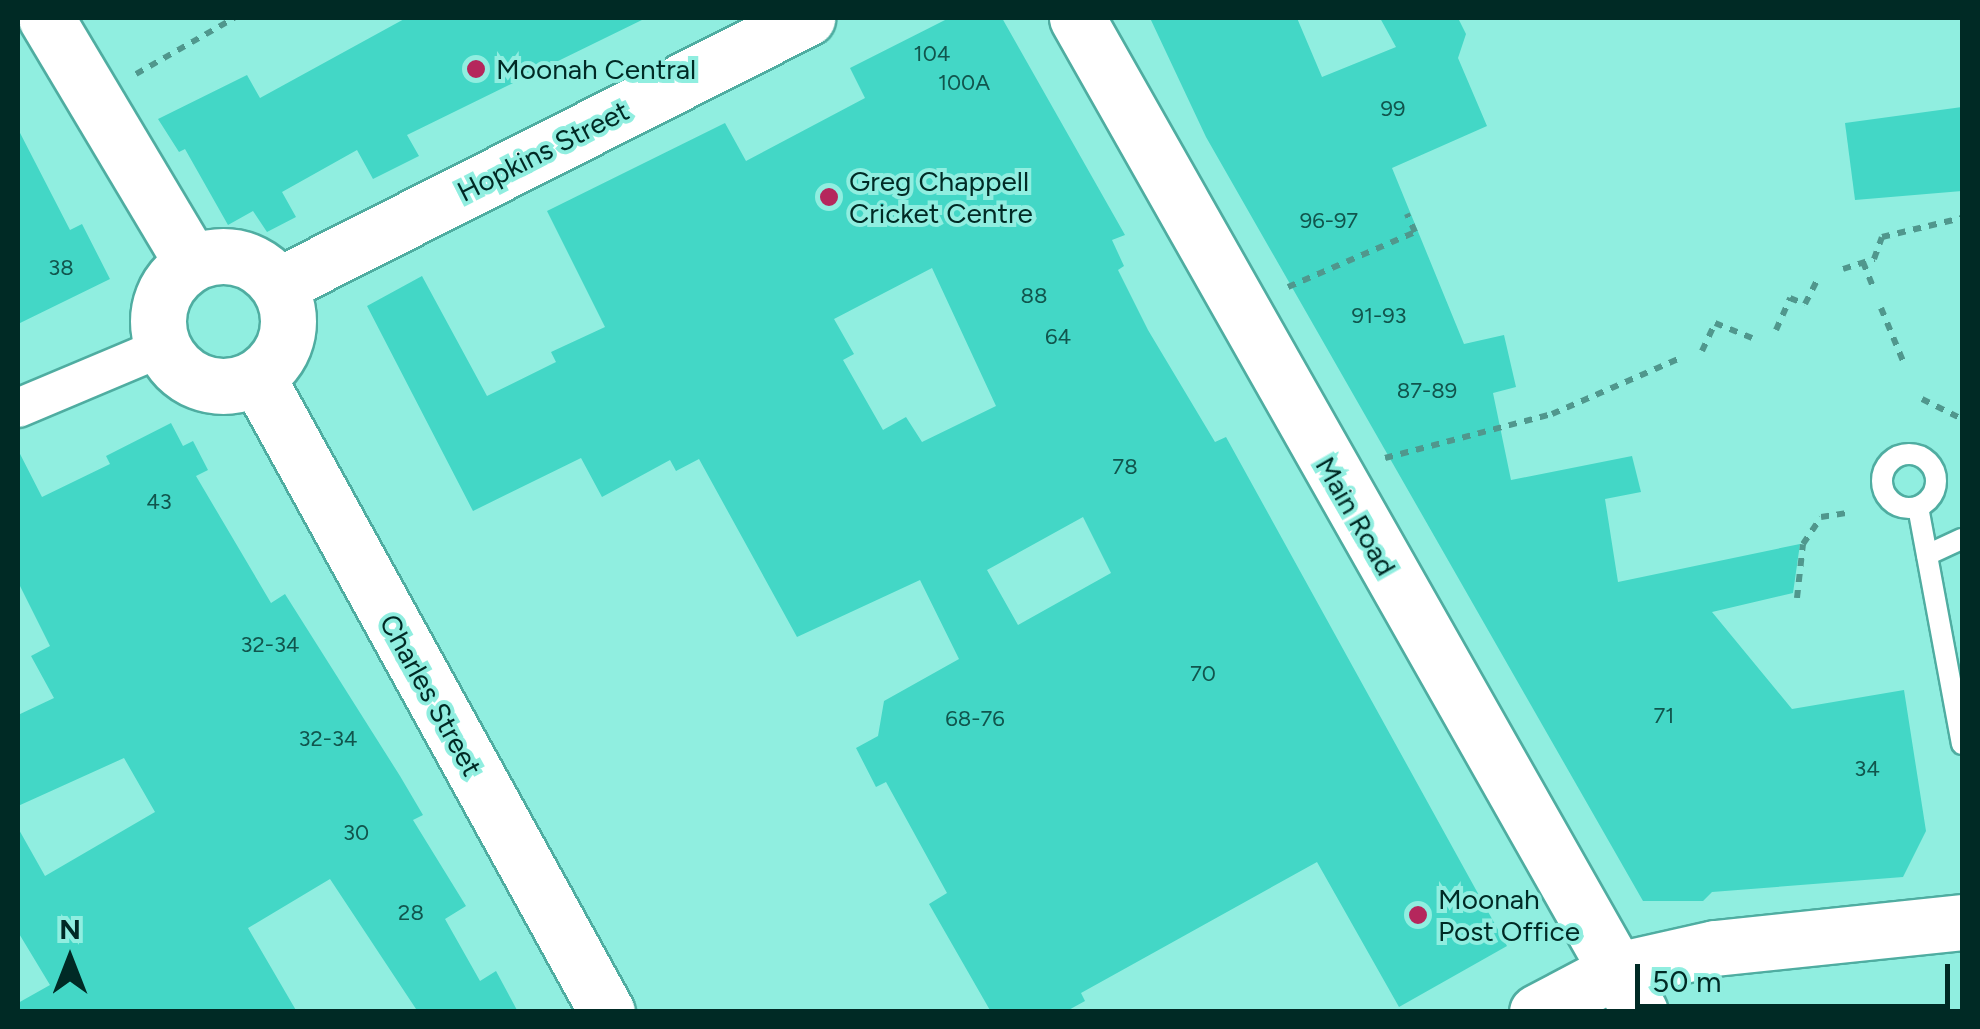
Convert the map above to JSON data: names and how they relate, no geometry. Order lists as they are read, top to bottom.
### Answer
{
  "streets": {
    "street": ["Hopkins Street", "Main Road", "Charles Street"]
  },
  "crossings": [
    ["Hopkins Street", "Charles Street"]
  ],
  "places": ["Moonah Central", "Greg Chappell Cricket Centre", "Moonah Post Office"],
  "house_numbers": [
    "104",
    "100A",
    "99",
    "96-97",
    "38",
    "88",
    "91-93",
    "64",
    "87-89",
    "78",
    "43",
    "32-34",
    "70",
    "71",
    "68-76",
    "32-34",
    "34",
    "30",
    "28"
  ],
  "scale_bar": "50 m",
  "north": "top"
}
